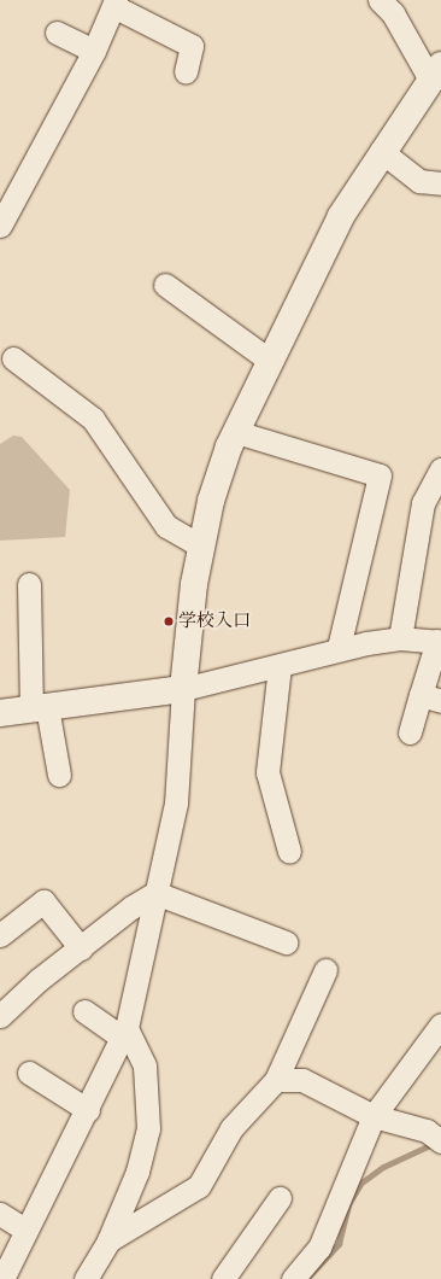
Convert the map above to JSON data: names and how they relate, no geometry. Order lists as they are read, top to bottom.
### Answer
{
  "places": ["学校入口"]
}
